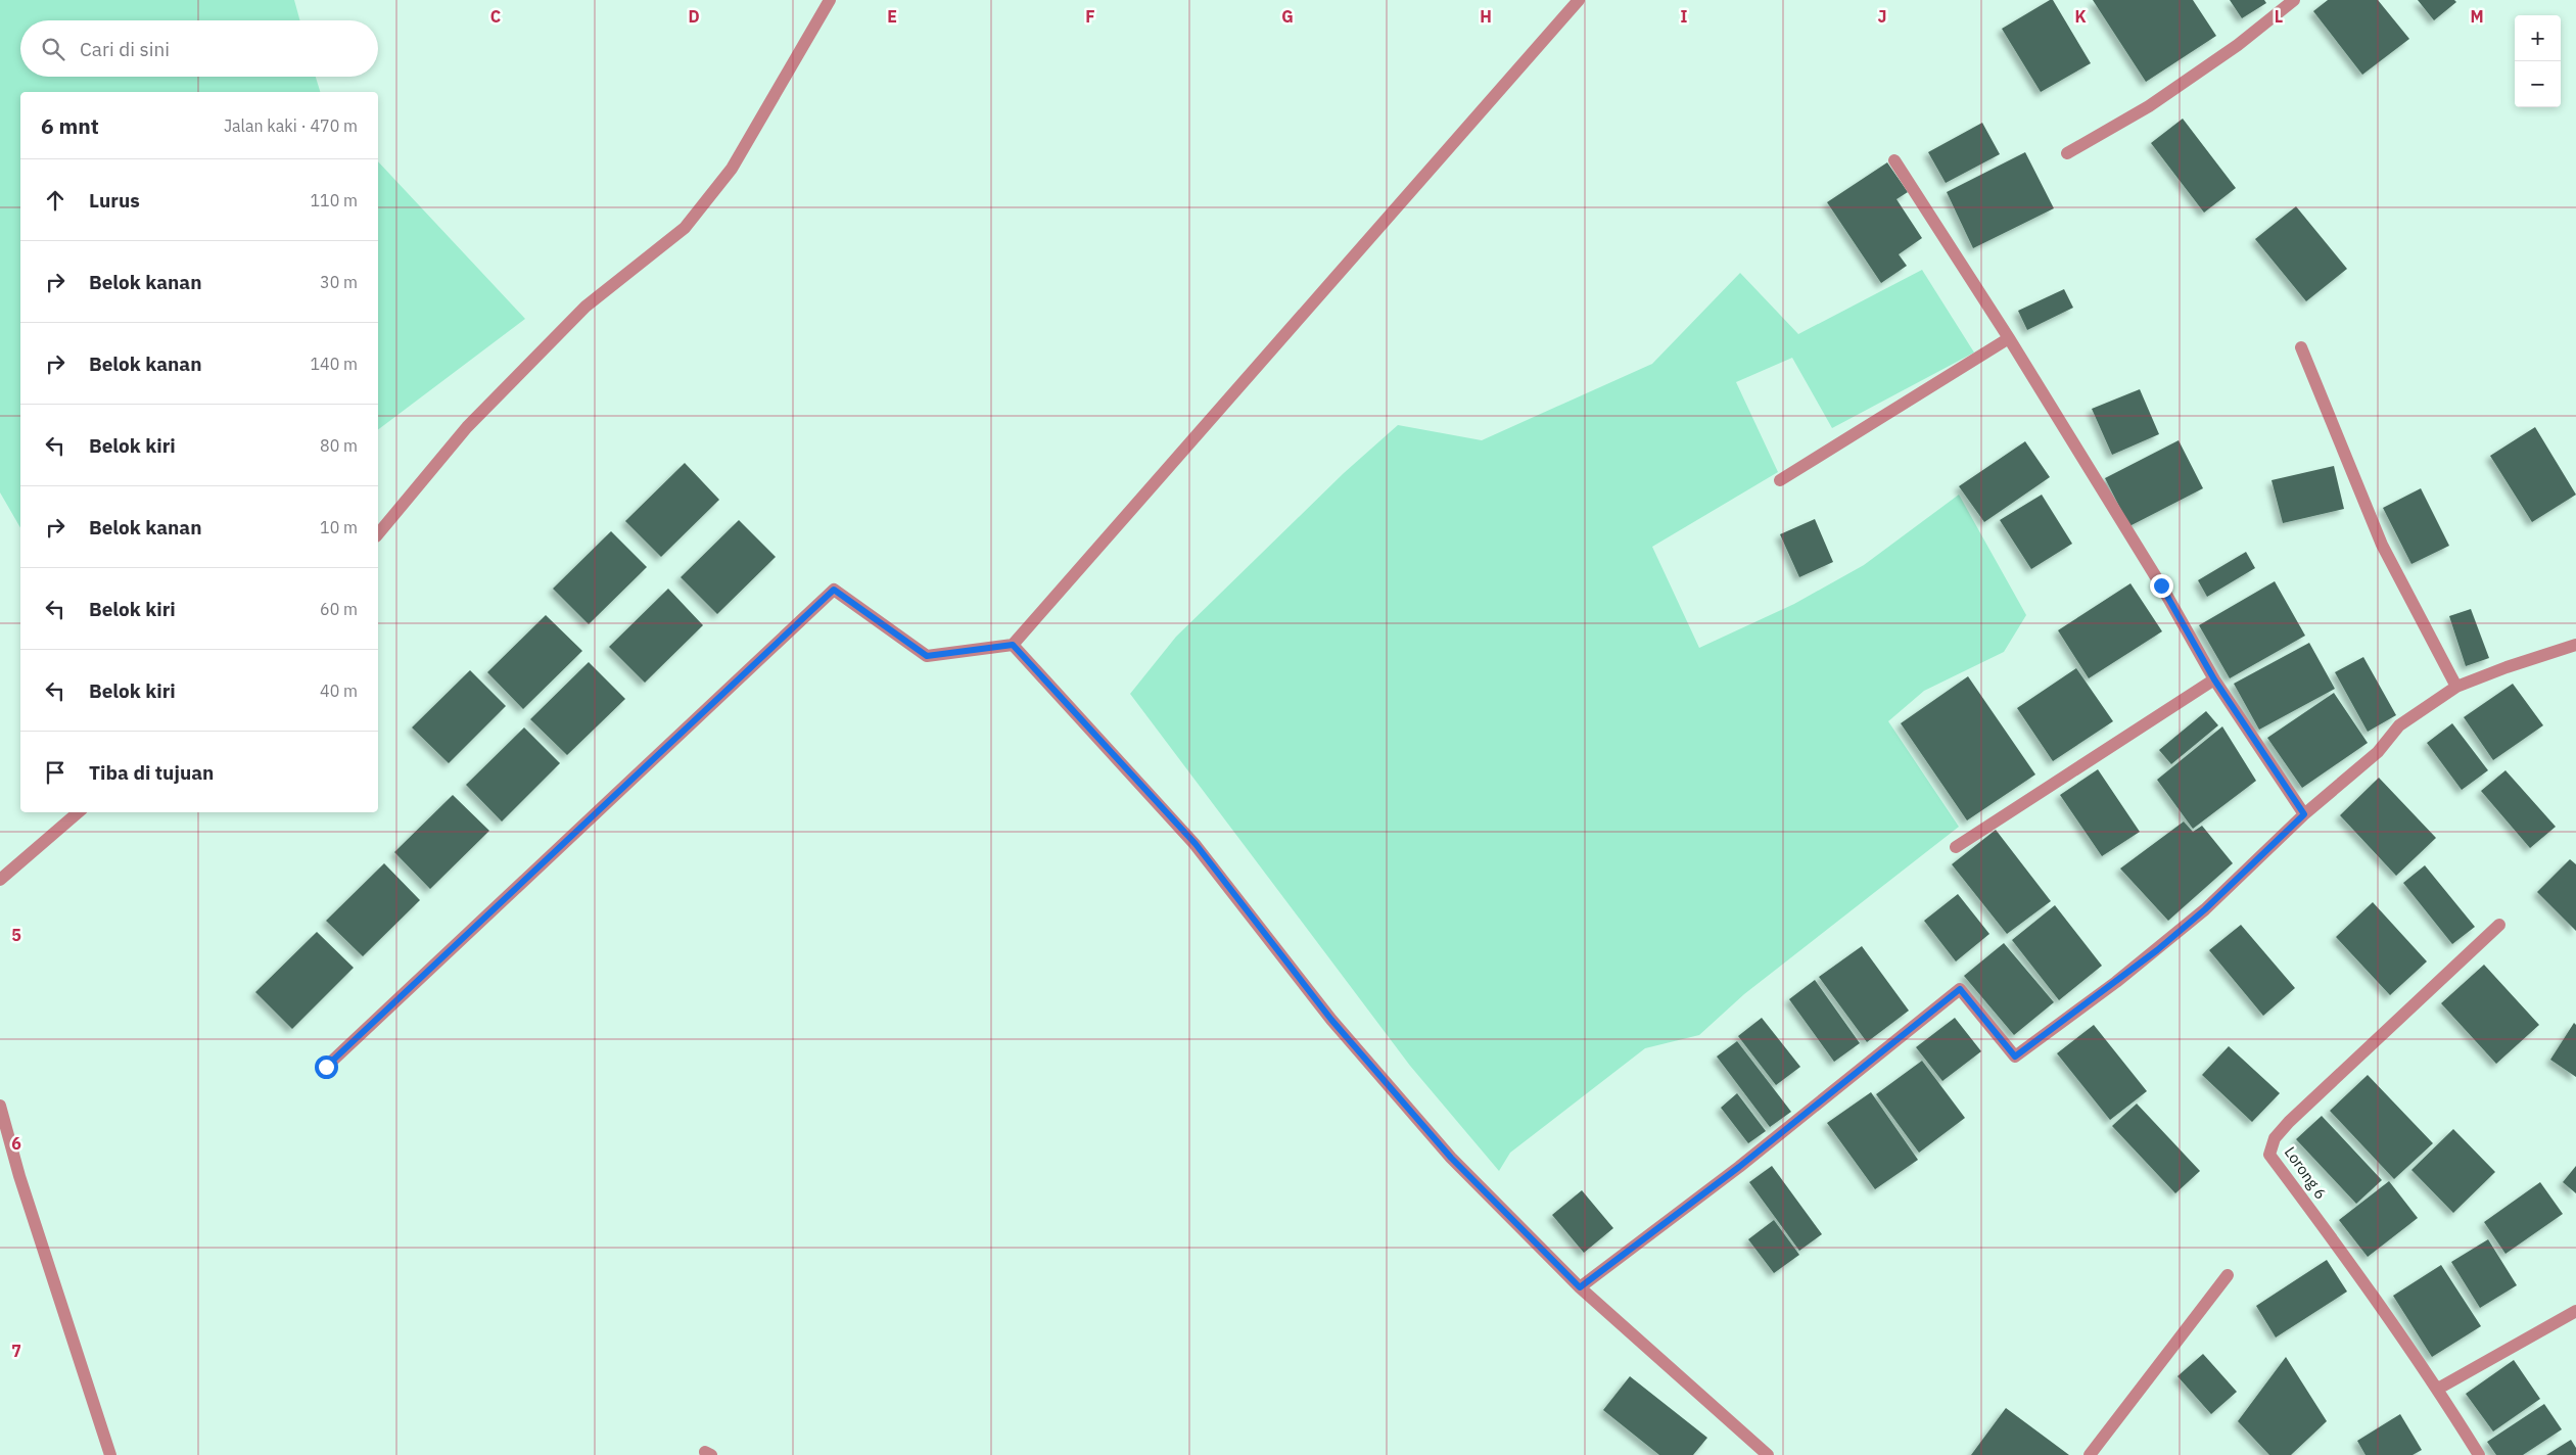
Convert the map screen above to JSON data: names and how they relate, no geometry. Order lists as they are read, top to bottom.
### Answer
{
  "streets": {
    "street": ["Lorong 6"]
  },
  "page": {
    "map_buttons": ["+", "−"],
    "search": "Cari di sini",
    "heading": ["6 mnt", "Jalan kaki · 470 m"],
    "list": [
      ["Lurus", "110 m"],
      ["Belok kanan", "30 m"],
      ["Belok kanan", "140 m"],
      ["Belok kiri", "80 m"],
      ["Belok kanan", "10 m"],
      ["Belok kiri", "60 m"],
      ["Belok kiri", "40 m"],
      "Tiba di tujuan"
    ]
  },
  "grid": {
    "columns": [
      "C",
      "D",
      "E",
      "F",
      "G",
      "H",
      "I",
      "J",
      "K",
      "L",
      "M"
    ],
    "rows": ["5", "6", "7"]
  }
}
